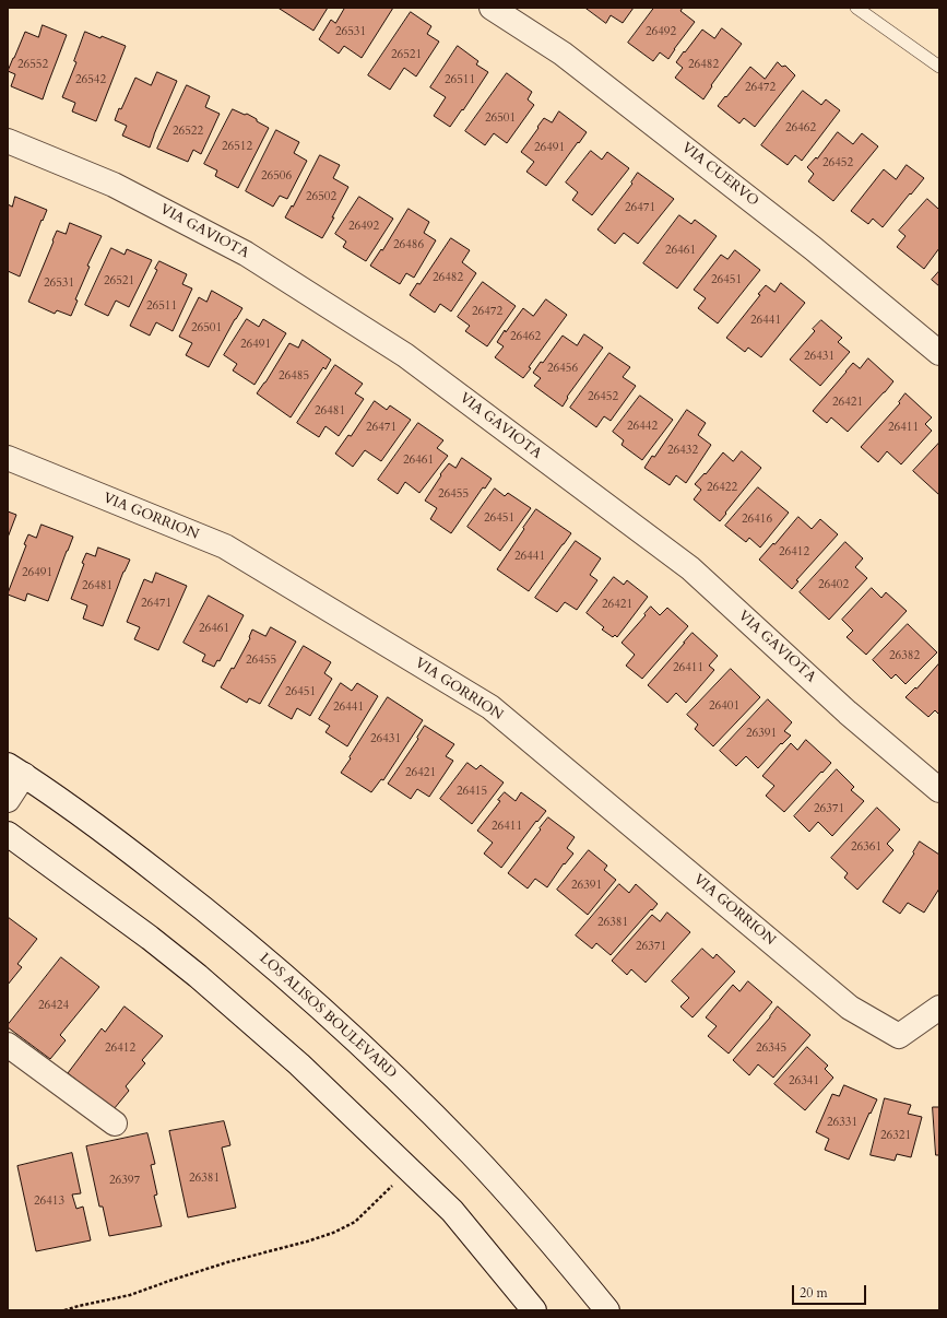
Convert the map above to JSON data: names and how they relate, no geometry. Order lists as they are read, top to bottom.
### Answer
{
  "streets": {
    "street": [
      "VIA CUERVO",
      "VIA GAVIOTA",
      "VIA GORRION",
      "LOS ALISOS BOULEVARD"
    ]
  },
  "house_numbers": [
    "26531",
    "26492",
    "26521",
    "26552",
    "26482",
    "26542",
    "26511",
    "26472",
    "26501",
    "26462",
    "26522",
    "26512",
    "26491",
    "26452",
    "26506",
    "26502",
    "26471",
    "26492",
    "26486",
    "26461",
    "26482",
    "26451",
    "26521",
    "26531",
    "26511",
    "26472",
    "26441",
    "26501",
    "26462",
    "26491",
    "26431",
    "26456",
    "26485",
    "26452",
    "26421",
    "26481",
    "26442",
    "26471",
    "26411",
    "26432",
    "26461",
    "26422",
    "26455",
    "26451",
    "26416",
    "26412",
    "26441",
    "26491",
    "26402",
    "26481",
    "26471",
    "26421",
    "26461",
    "26382",
    "26455",
    "26411",
    "26451",
    "26401",
    "26441",
    "26391",
    "26431",
    "26421",
    "26415",
    "26371",
    "26411",
    "26361",
    "26391",
    "26381",
    "26371",
    "26424",
    "26412",
    "26345",
    "26341",
    "26331",
    "26321",
    "26381",
    "26397",
    "26413"
  ],
  "scale_bar": "20 m"
}
